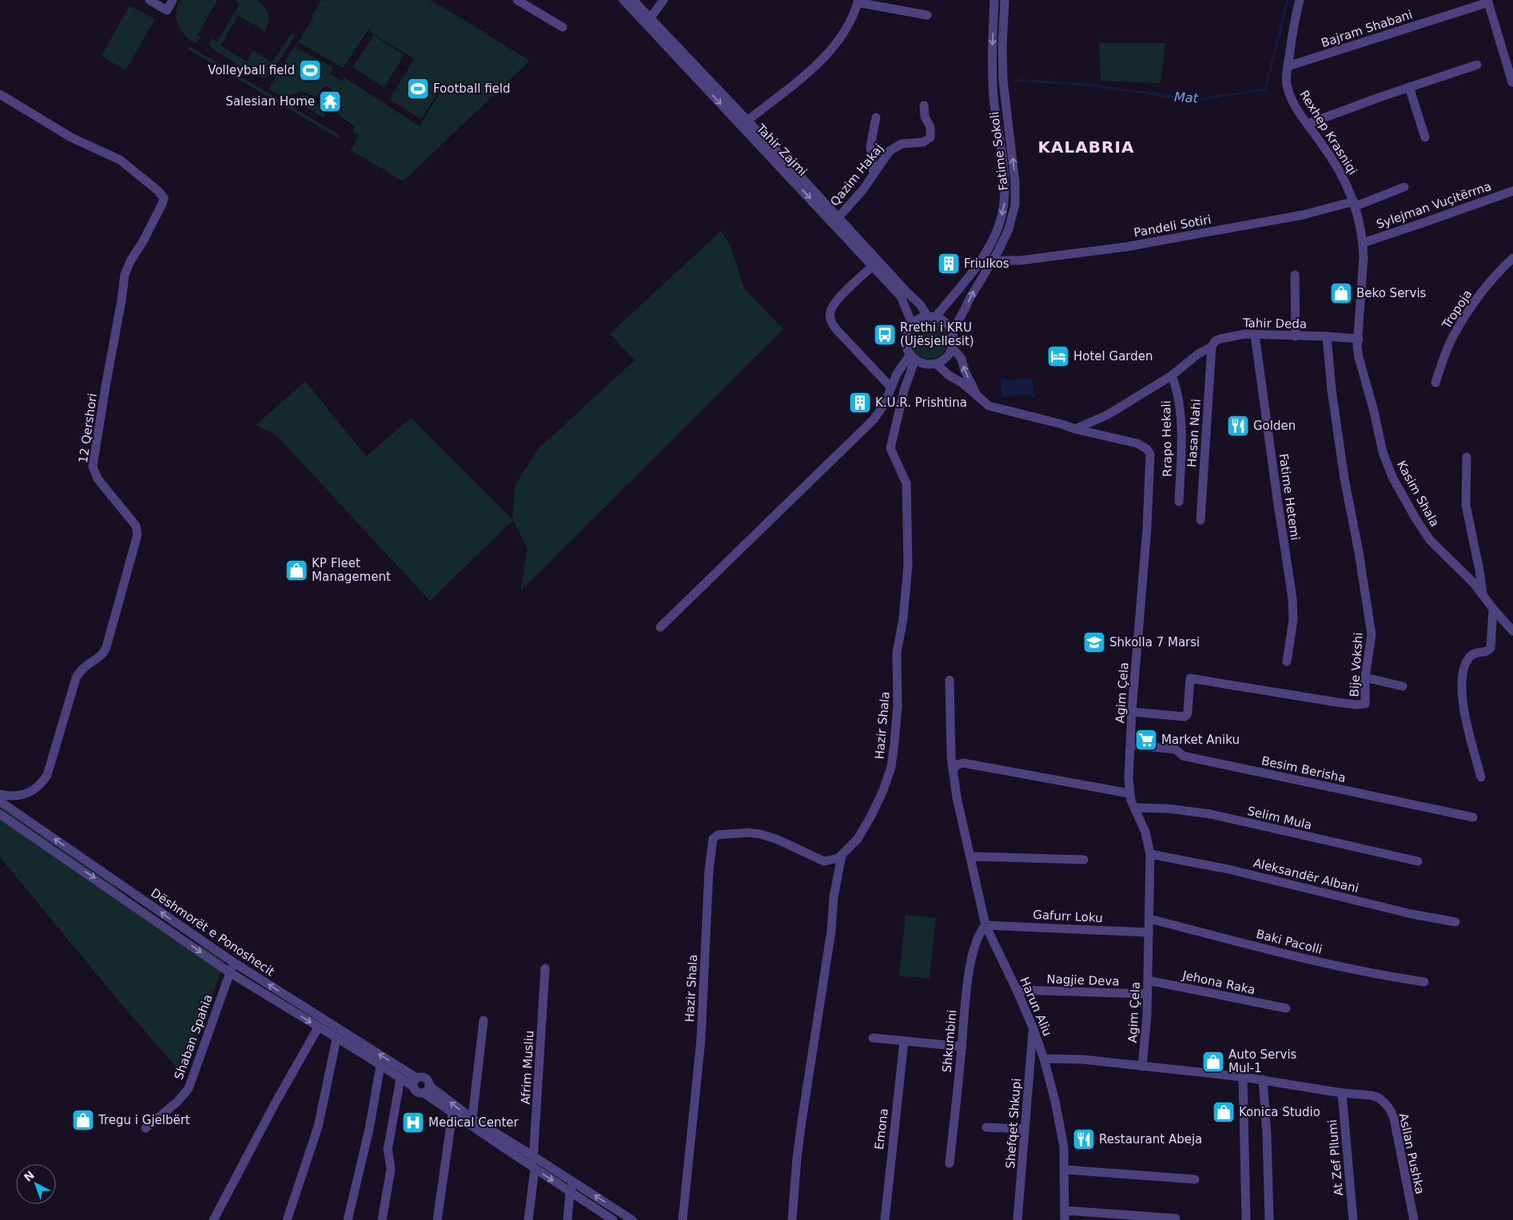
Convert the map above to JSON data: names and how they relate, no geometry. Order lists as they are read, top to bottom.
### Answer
{
  "streets": {
    "street": [
      "Bajram Shabani",
      "Rexhep Krasniqi",
      "Tahir Zajmi",
      "Fatime Sokoli",
      "Qazim Hakaj",
      "Sylejman Vuçitërrna",
      "Pandeli Sotiri",
      "Tropoja",
      "Tahir Deda",
      "12 Qershori",
      "Hasan Nahi",
      "Rrapo Hekali",
      "Kasim Shala",
      "Fatime Hetemi",
      "Bije Vokshi",
      "Agim Çela",
      "Hazir Shala",
      "Besim Berisha",
      "Selim Mula",
      "Aleksandër Albani",
      "Gafurr Loku",
      "Dëshmorët e Ponoshecit",
      "Baki Pacolli",
      "Nagjie Deva",
      "Jehona Raka",
      "Harun Aliu",
      "Shaban Spahia",
      "Shkumbini",
      "Afrim Musliu",
      "Shefqet Shkupi",
      "Emona",
      "Asllan Pushka",
      "At Zef Pllumi"
    ]
  },
  "crossings": [
    ["Bajram Shabani", "Rexhep Krasniqi"],
    ["Rexhep Krasniqi", "Sylejman Vuçitërrna"],
    ["Rexhep Krasniqi", "Pandeli Sotiri"],
    ["Rexhep Krasniqi", "Tahir Deda"],
    ["Rexhep Krasniqi", "Kasim Shala"],
    ["Tahir Zajmi", "Fatime Sokoli"],
    ["Tahir Zajmi", "Qazim Hakaj"],
    ["Tahir Zajmi", "Agim Çela"],
    ["Tahir Zajmi", "Hazir Shala"],
    ["Fatime Sokoli", "Pandeli Sotiri"],
    ["Fatime Sokoli", "Agim Çela"],
    ["Fatime Sokoli", "Hazir Shala"],
    ["Tahir Deda", "Hasan Nahi"],
    ["Tahir Deda", "Rrapo Hekali"],
    ["Tahir Deda", "Kasim Shala"],
    ["Tahir Deda", "Fatime Hetemi"],
    ["Tahir Deda", "Bije Vokshi"],
    ["Tahir Deda", "Agim Çela"],
    ["Bije Vokshi", "Agim Çela"],
    ["Agim Çela", "Hazir Shala"],
    ["Agim Çela", "Besim Berisha"],
    ["Agim Çela", "Selim Mula"],
    ["Agim Çela", "Aleksandër Albani"],
    ["Agim Çela", "Gafurr Loku"],
    ["Agim Çela", "Baki Pacolli"],
    ["Agim Çela", "Nagjie Deva"],
    ["Agim Çela", "Jehona Raka"],
    ["Agim Çela", "Asllan Pushka"],
    ["Gafurr Loku", "Harun Aliu"],
    ["Gafurr Loku", "Shkumbini"],
    ["Dëshmorët e Ponoshecit", "Shaban Spahia"],
    ["Dëshmorët e Ponoshecit", "Afrim Musliu"],
    ["Nagjie Deva", "Harun Aliu"],
    ["Harun Aliu", "Shkumbini"],
    ["Harun Aliu", "Shefqet Shkupi"],
    ["Harun Aliu", "Asllan Pushka"],
    ["Asllan Pushka", "At Zef Pllumi"]
  ],
  "districts": ["KALABRIA"],
  "water": ["Mat"],
  "places": {
    "sports": ["Volleyball field", "Football field"],
    "temple": ["Salesian Home"],
    "building": ["Friulkos", "K.U.R. Prishtina"],
    "shop": [
      "Beko Servis",
      "KP Fleet Management",
      "Auto Servis Mul-1",
      "Konica Studio",
      "Tregu i Gjelbërt"
    ],
    "bus stop": ["Rrethi i KRU (Ujësjellesit)"],
    "hotel": ["Hotel Garden"],
    "restaurant": ["Golden", "Restaurant Abeja"],
    "school or university": ["Shkolla 7 Marsi"],
    "supermarket": ["Market Aniku"],
    "hospital": ["Medical Center"]
  },
  "north": "top left"
}
